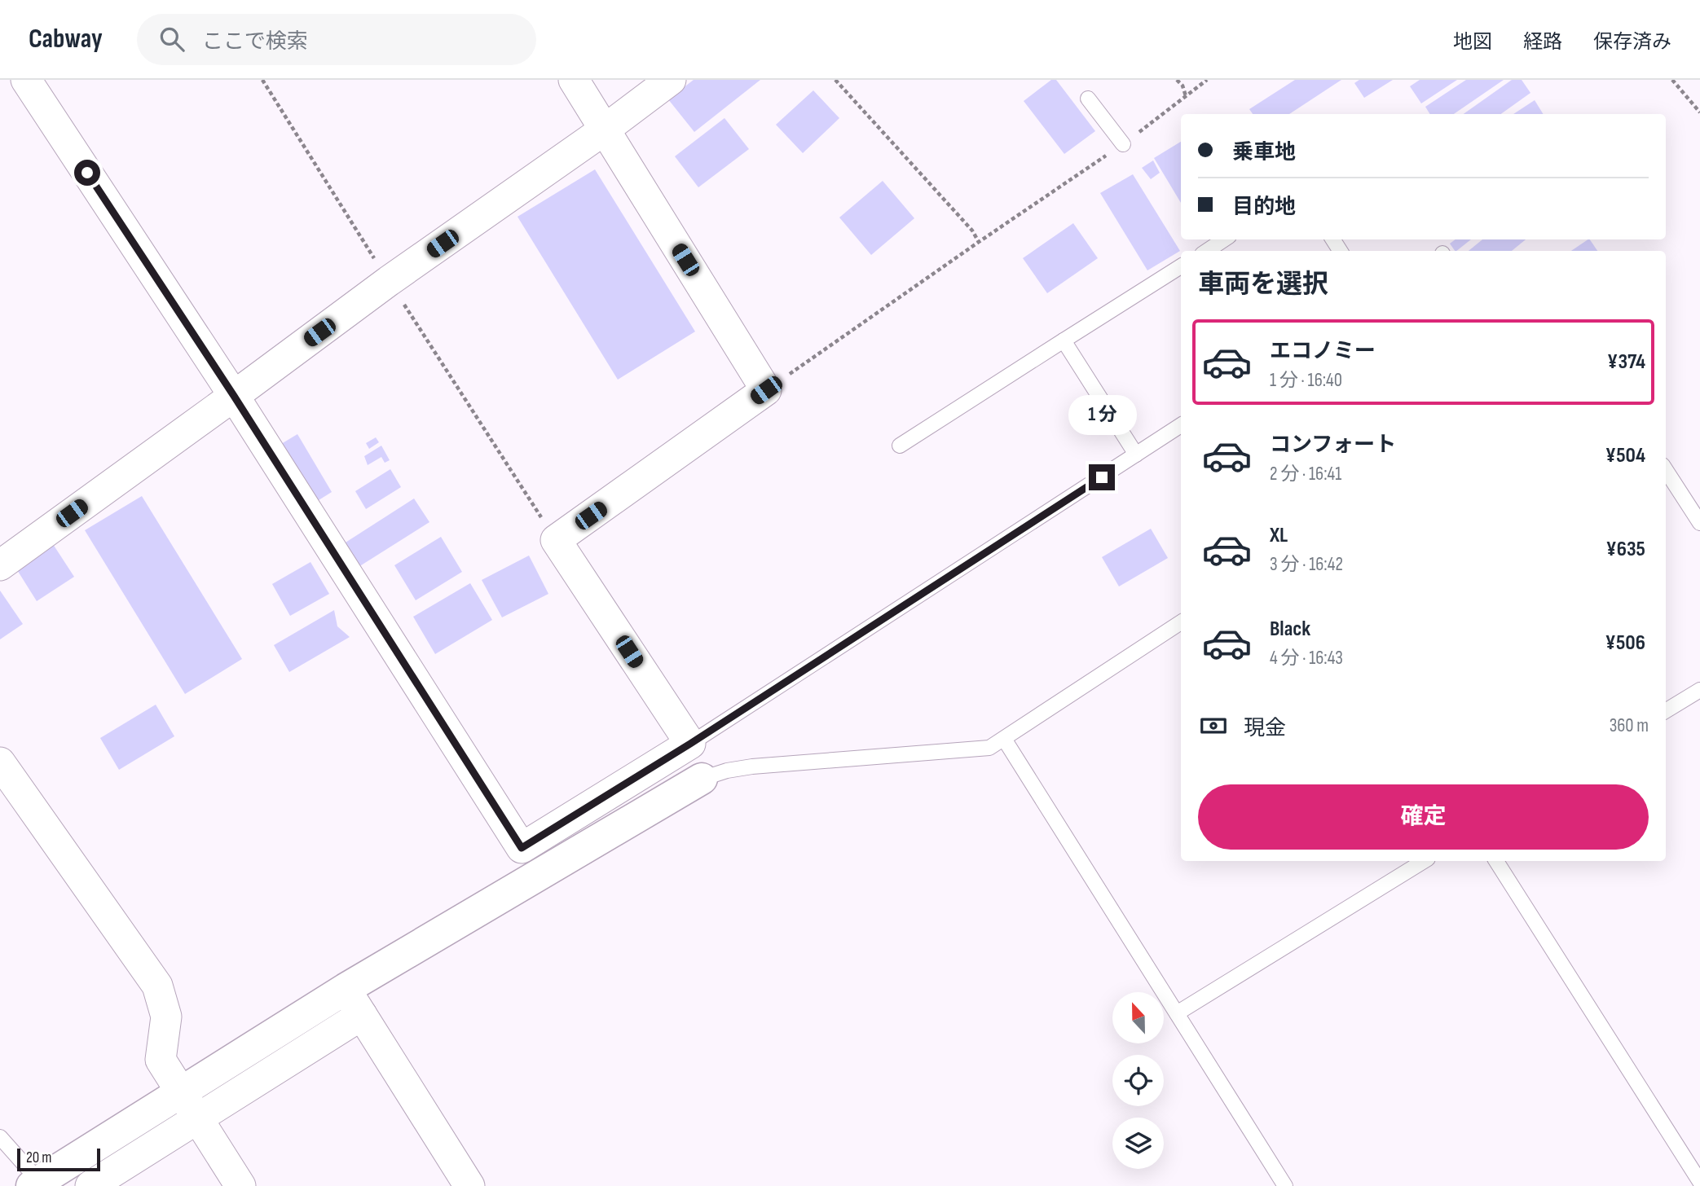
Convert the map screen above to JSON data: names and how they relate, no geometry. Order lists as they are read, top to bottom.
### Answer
{
  "scale_bar": "20 m",
  "north": "top",
  "page": {
    "header": "Cabway",
    "search": "ここで検索",
    "nav": ["地図", "経路", "保存済み"],
    "banner": ["乗車地", "目的地"],
    "heading": "車両を選択",
    "list": [
      {
        "name": "エコノミー",
        "note": "1 分 · 16:40",
        "value": "¥374"
      },
      {
        "name": "コンフォート",
        "note": "2 分 · 16:41",
        "value": "¥504"
      },
      {
        "name": "XL",
        "note": "3 分 · 16:42",
        "value": "¥635"
      },
      {
        "name": "Black",
        "note": "4 分 · 16:43",
        "value": "¥506"
      }
    ],
    "bubble": "1 分",
    "pay": ["現金", "360 m"],
    "buttons": "確定",
    "scale": "20 m"
  }
}
